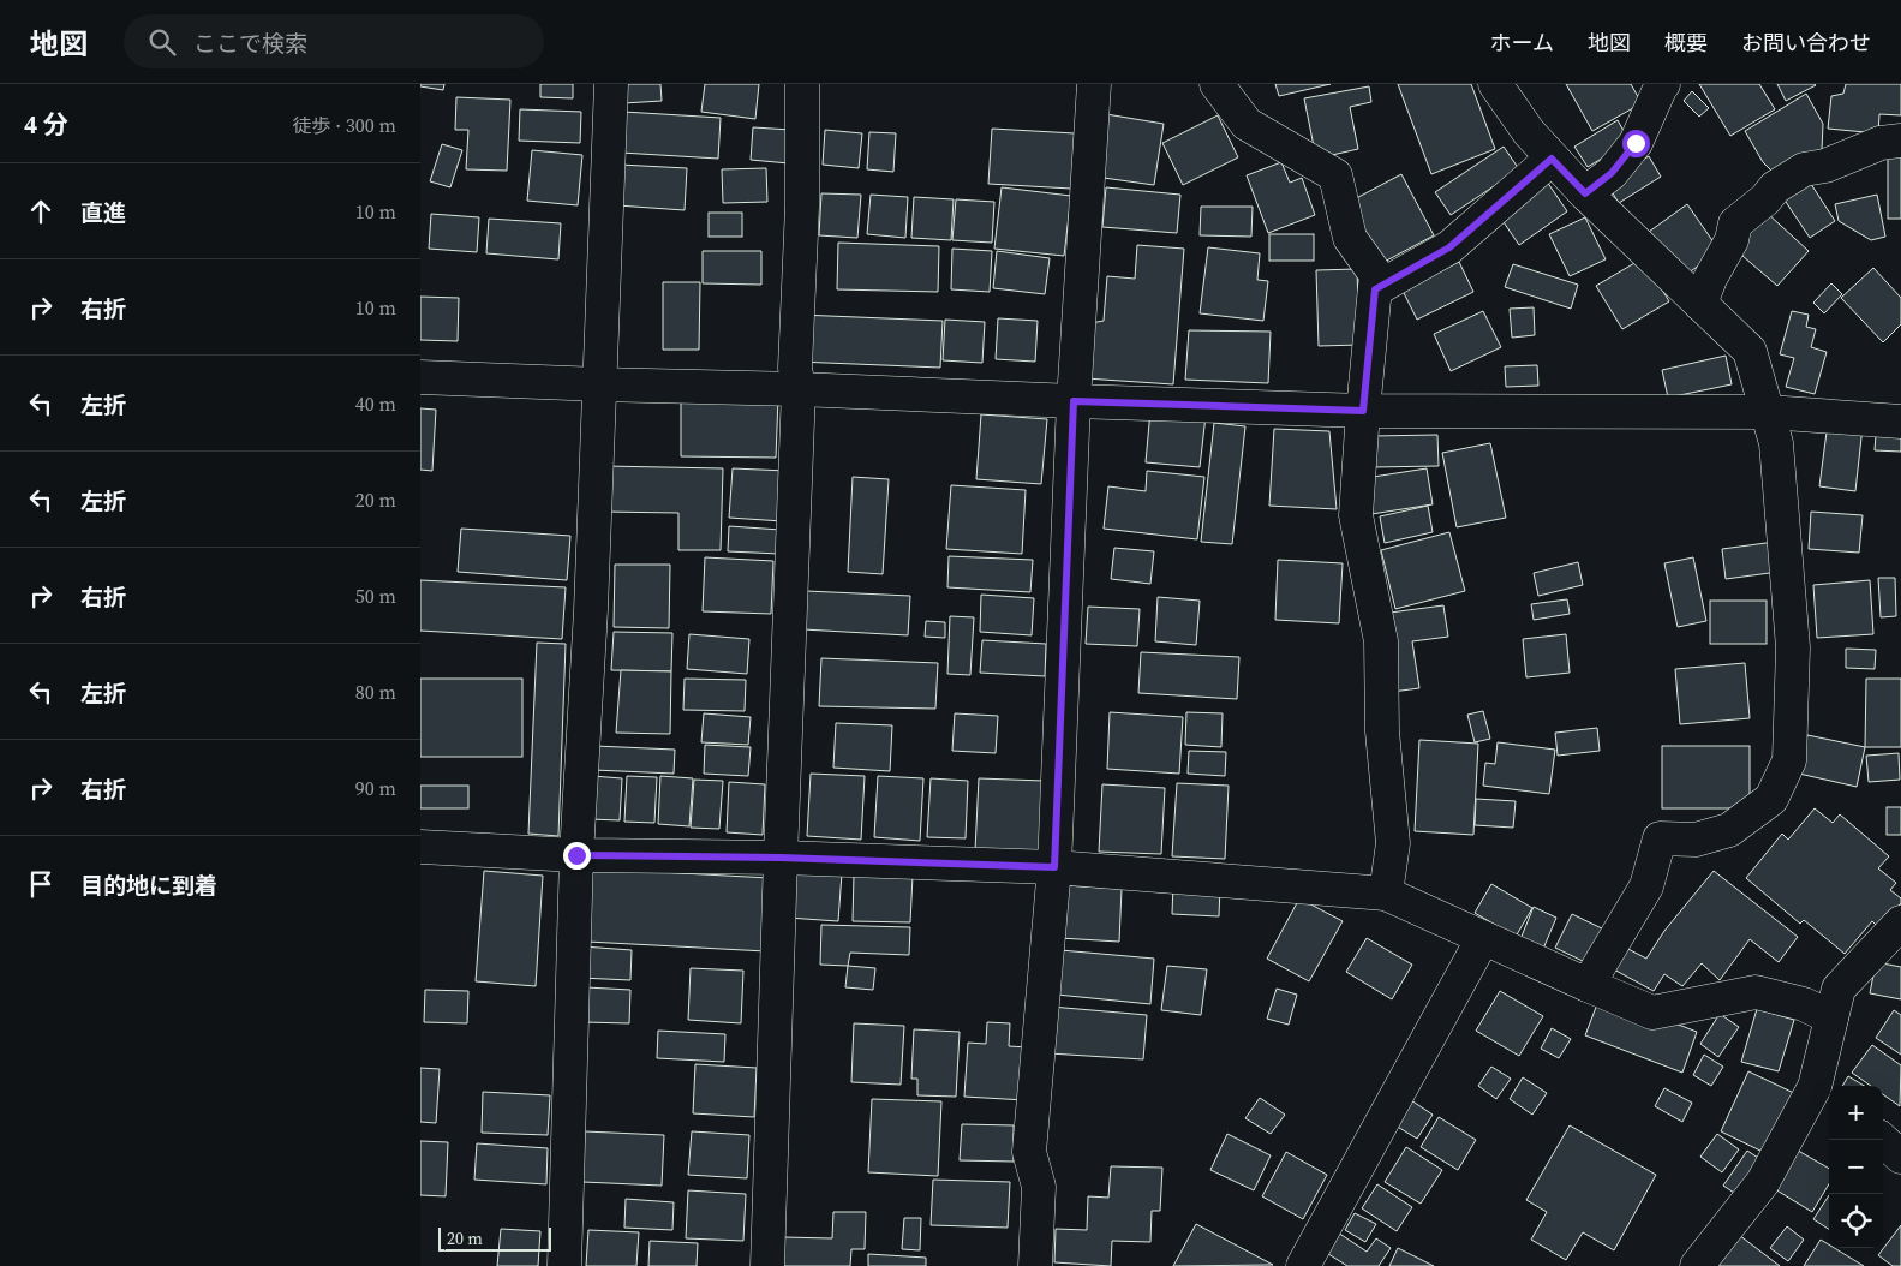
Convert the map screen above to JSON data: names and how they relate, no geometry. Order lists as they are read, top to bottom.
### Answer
{
  "scale_bar": "20 m",
  "page": {
    "header": "地図",
    "search": "ここで検索",
    "nav": [
      "ホーム",
      "地図",
      "概要",
      "お問い合わせ"
    ],
    "heading": ["4 分", "徒歩 · 300 m"],
    "list": [
      ["直進", "10 m"],
      ["右折", "10 m"],
      ["左折", "40 m"],
      ["左折", "20 m"],
      ["右折", "50 m"],
      ["左折", "80 m"],
      ["右折", "90 m"],
      "目的地に到着"
    ],
    "map_buttons": ["+", "−"],
    "scale": "20 m"
  }
}
